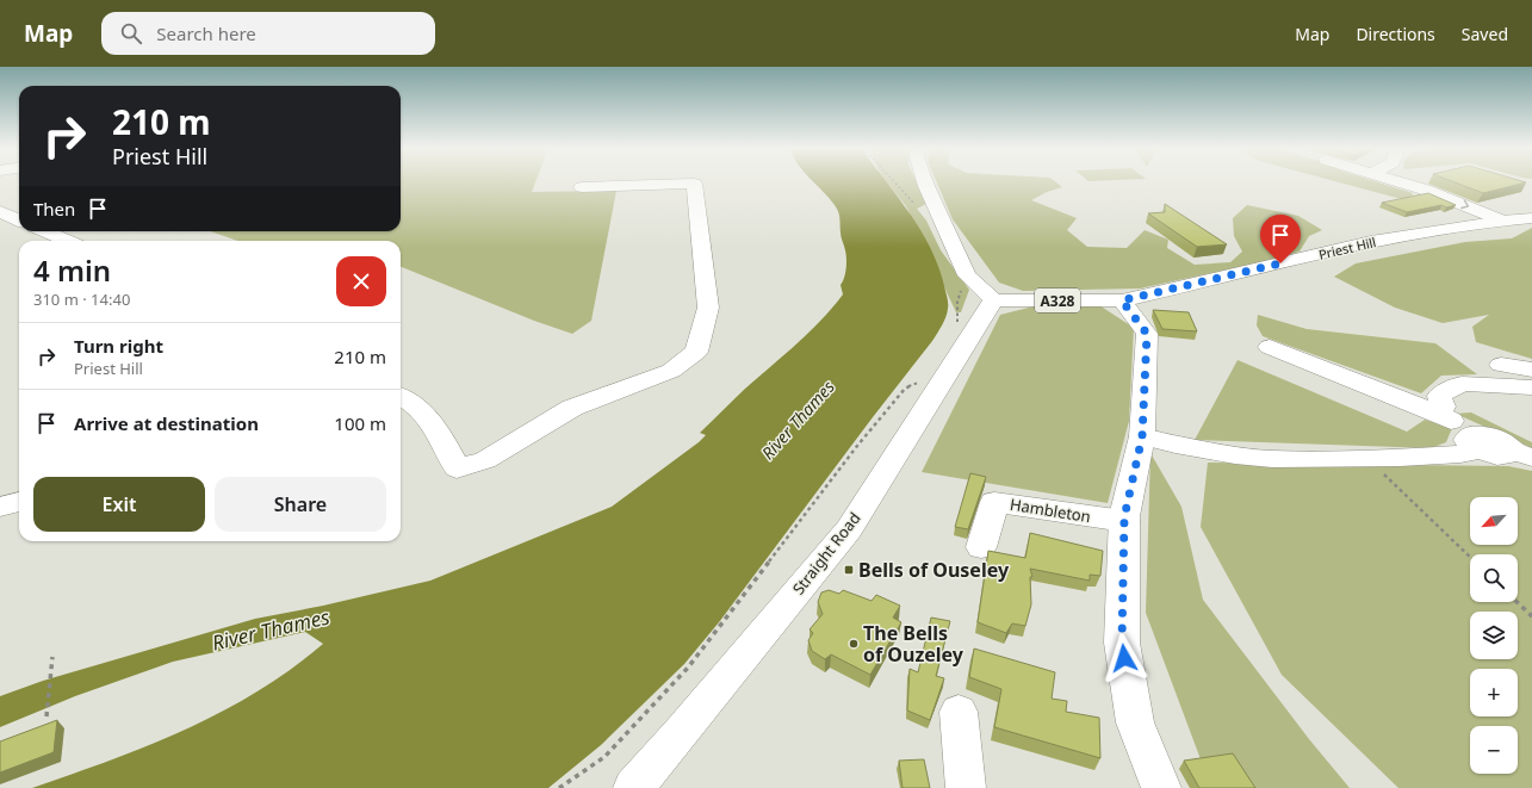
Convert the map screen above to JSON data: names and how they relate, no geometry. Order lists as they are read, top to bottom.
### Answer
{
  "streets": {
    "main road": [
      "Priest Hill",
      "A328",
      "Hambleton",
      "Straight Road"
    ]
  },
  "crossings": [
    ["Priest Hill", "Straight Road"]
  ],
  "water": ["River Thames"],
  "places": {
    "transit": ["Bells of Ouseley"],
    "other": ["The Bells of Ouzeley"]
  },
  "north": "bottom left",
  "page": {
    "header": "Map",
    "search": "Search here",
    "nav": ["Map", "Directions", "Saved"],
    "turn": ["210 m", "Priest Hill"],
    "then": "Then",
    "heading": ["4 min", "310 m · 14:40"],
    "list": [
      {
        "name": "Turn right",
        "note": "Priest Hill",
        "value": "210 m"
      },
      {
        "name": "Arrive at destination",
        "value": "100 m"
      }
    ],
    "buttons": ["Exit", "Share"],
    "map_buttons": ["+", "−"]
  }
}
